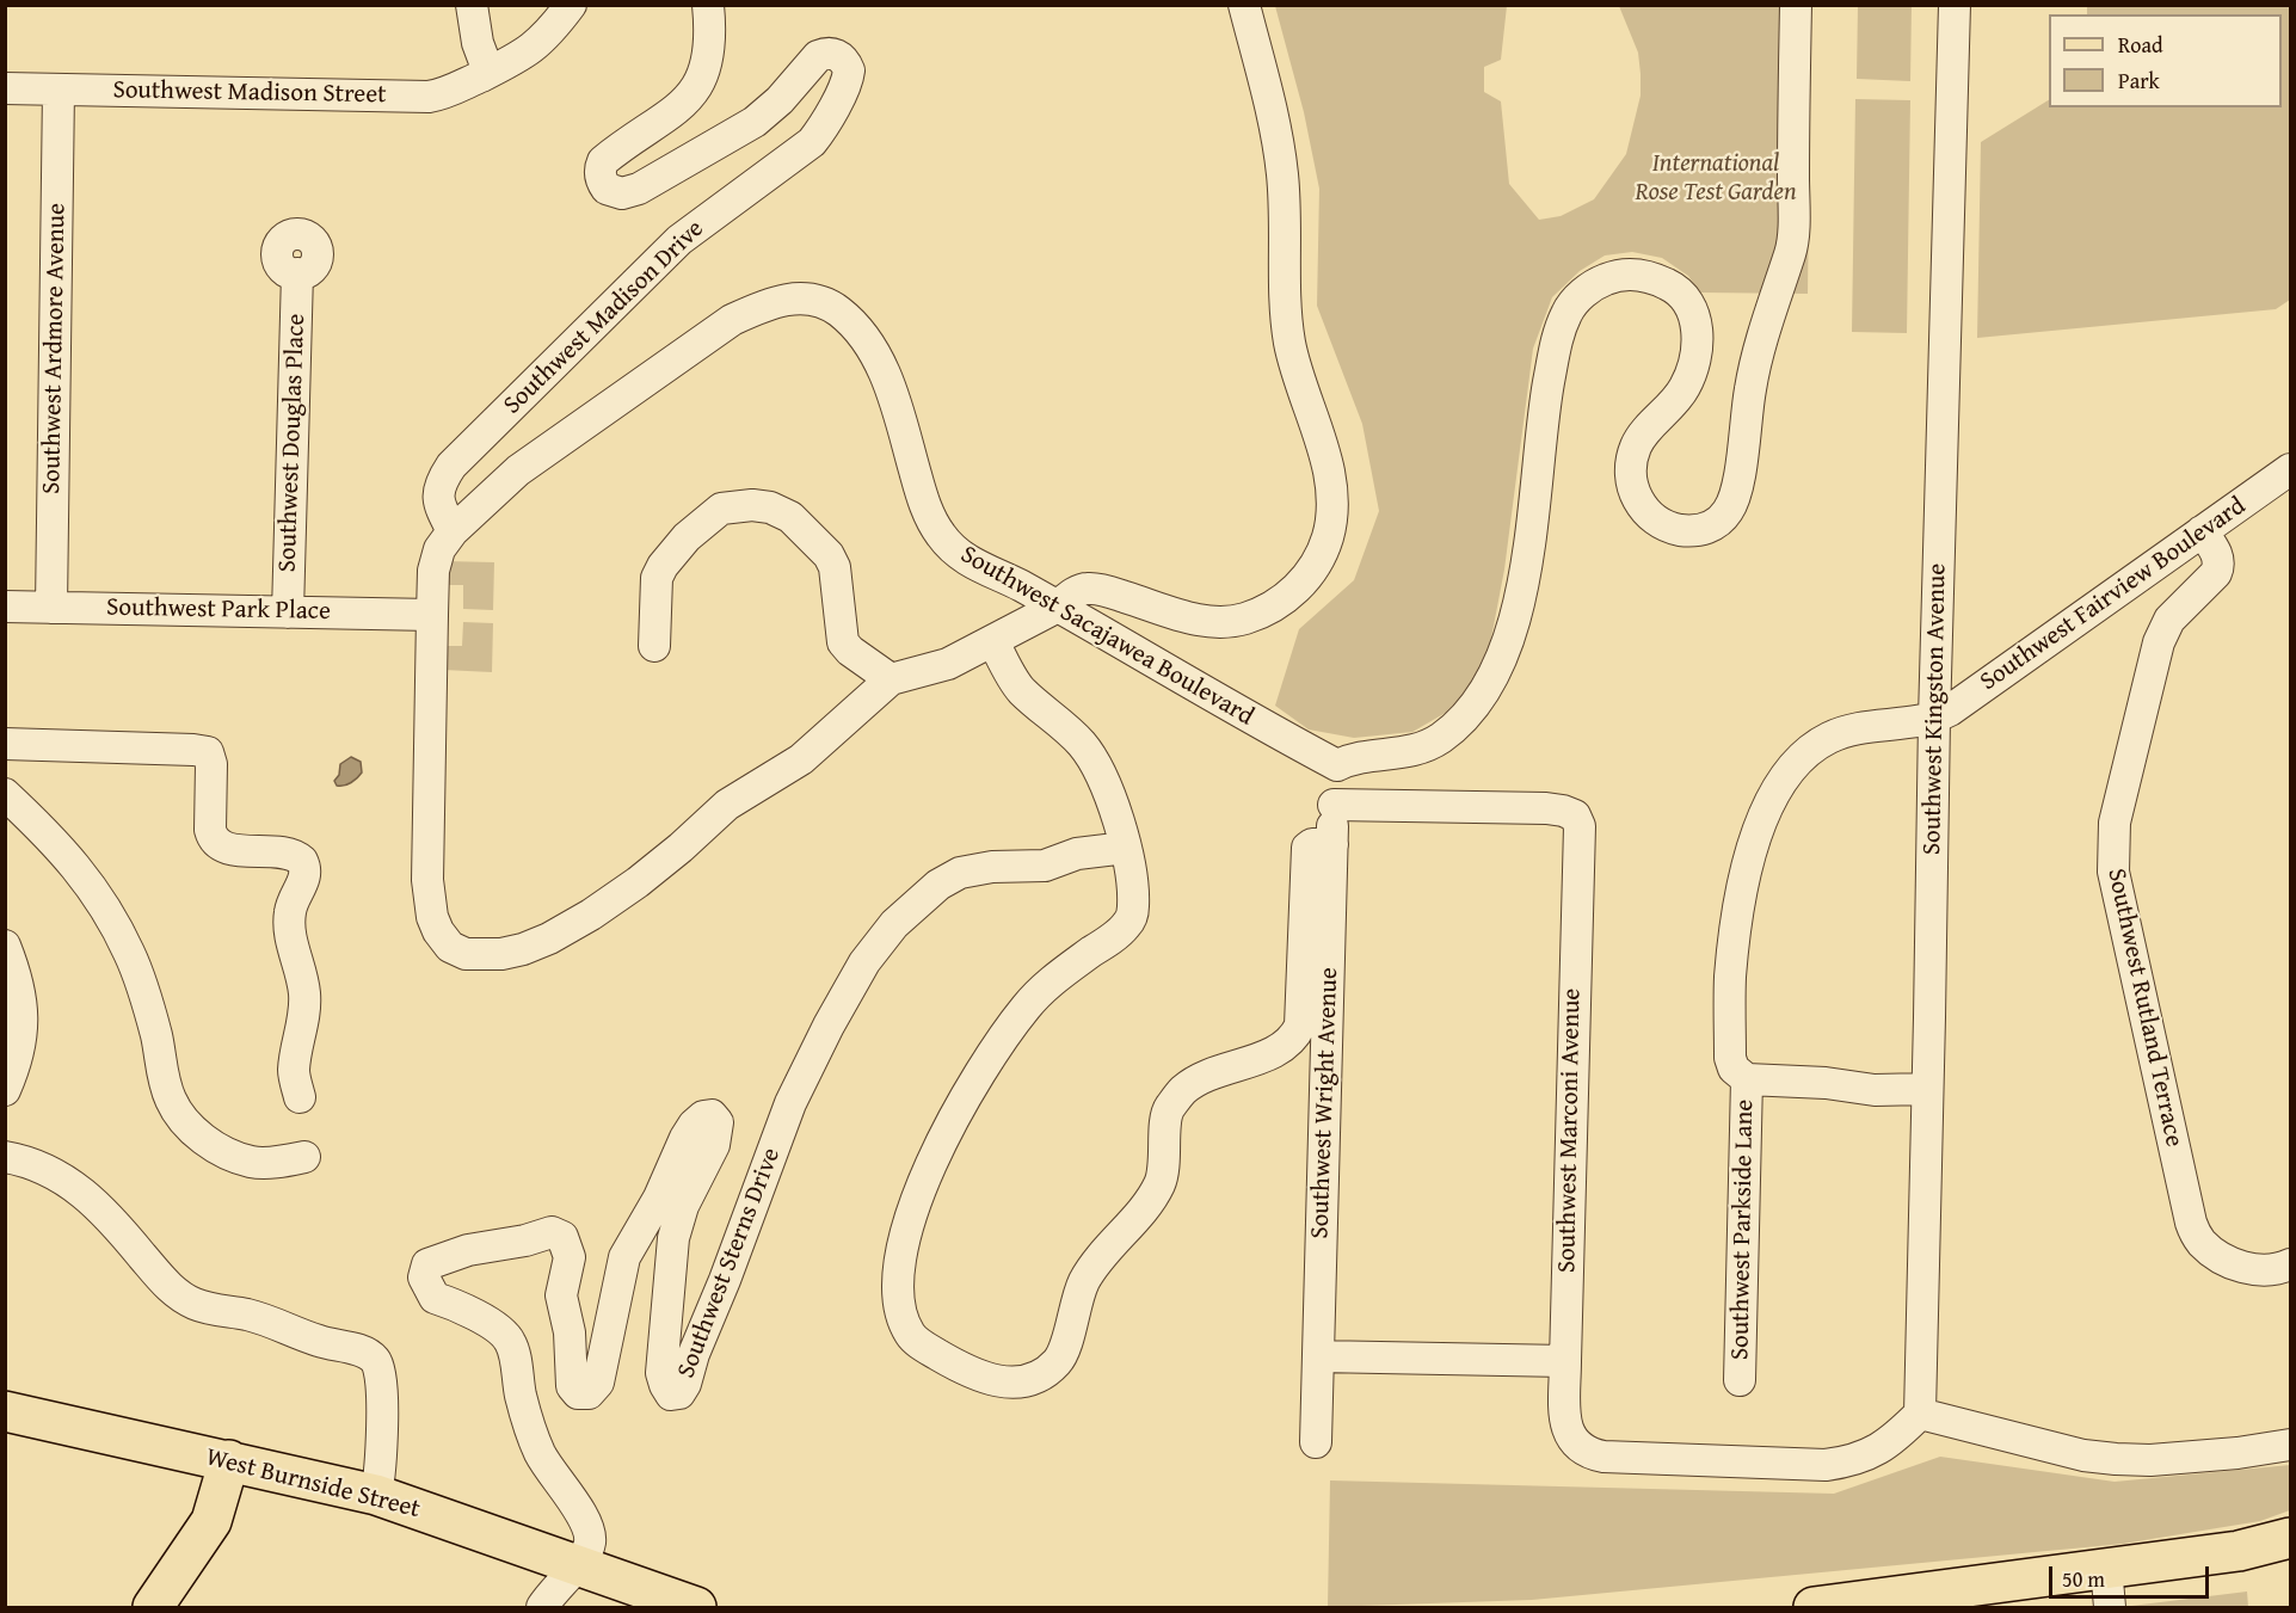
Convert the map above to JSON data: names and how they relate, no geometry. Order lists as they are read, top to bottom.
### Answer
{
  "streets": {
    "main road": ["West Burnside Street"],
    "street": [
      "Southwest Madison Street",
      "Southwest Madison Drive",
      "Southwest Ardmore Avenue",
      "Southwest Douglas Place",
      "Southwest Fairview Boulevard",
      "Southwest Park Place",
      "Southwest Sacajawea Boulevard",
      "Southwest Kingston Avenue",
      "Southwest Rutland Terrace",
      "Southwest Wright Avenue",
      "Southwest Marconi Avenue",
      "Southwest Parkside Lane",
      "Southwest Sterns Drive"
    ]
  },
  "crossings": [
    ["Southwest Madison Street", "Southwest Ardmore Avenue"],
    ["Southwest Madison Drive", "Southwest Sacajawea Boulevard"],
    ["Southwest Ardmore Avenue", "Southwest Park Place"],
    ["Southwest Douglas Place", "Southwest Park Place"],
    ["Southwest Fairview Boulevard", "Southwest Kingston Avenue"],
    ["Southwest Fairview Boulevard", "Southwest Rutland Terrace"],
    ["Southwest Park Place", "Southwest Sacajawea Boulevard"],
    ["Southwest Sacajawea Boulevard", "Southwest Wright Avenue"],
    ["Southwest Kingston Avenue", "Southwest Marconi Avenue"],
    ["Southwest Wright Avenue", "Southwest Marconi Avenue"],
    ["Southwest Sterns Drive", "West Burnside Street"]
  ],
  "parks": ["International Rose Test Garden"],
  "legend": ["Road", "Park"],
  "scale_bar": "50 m"
}
